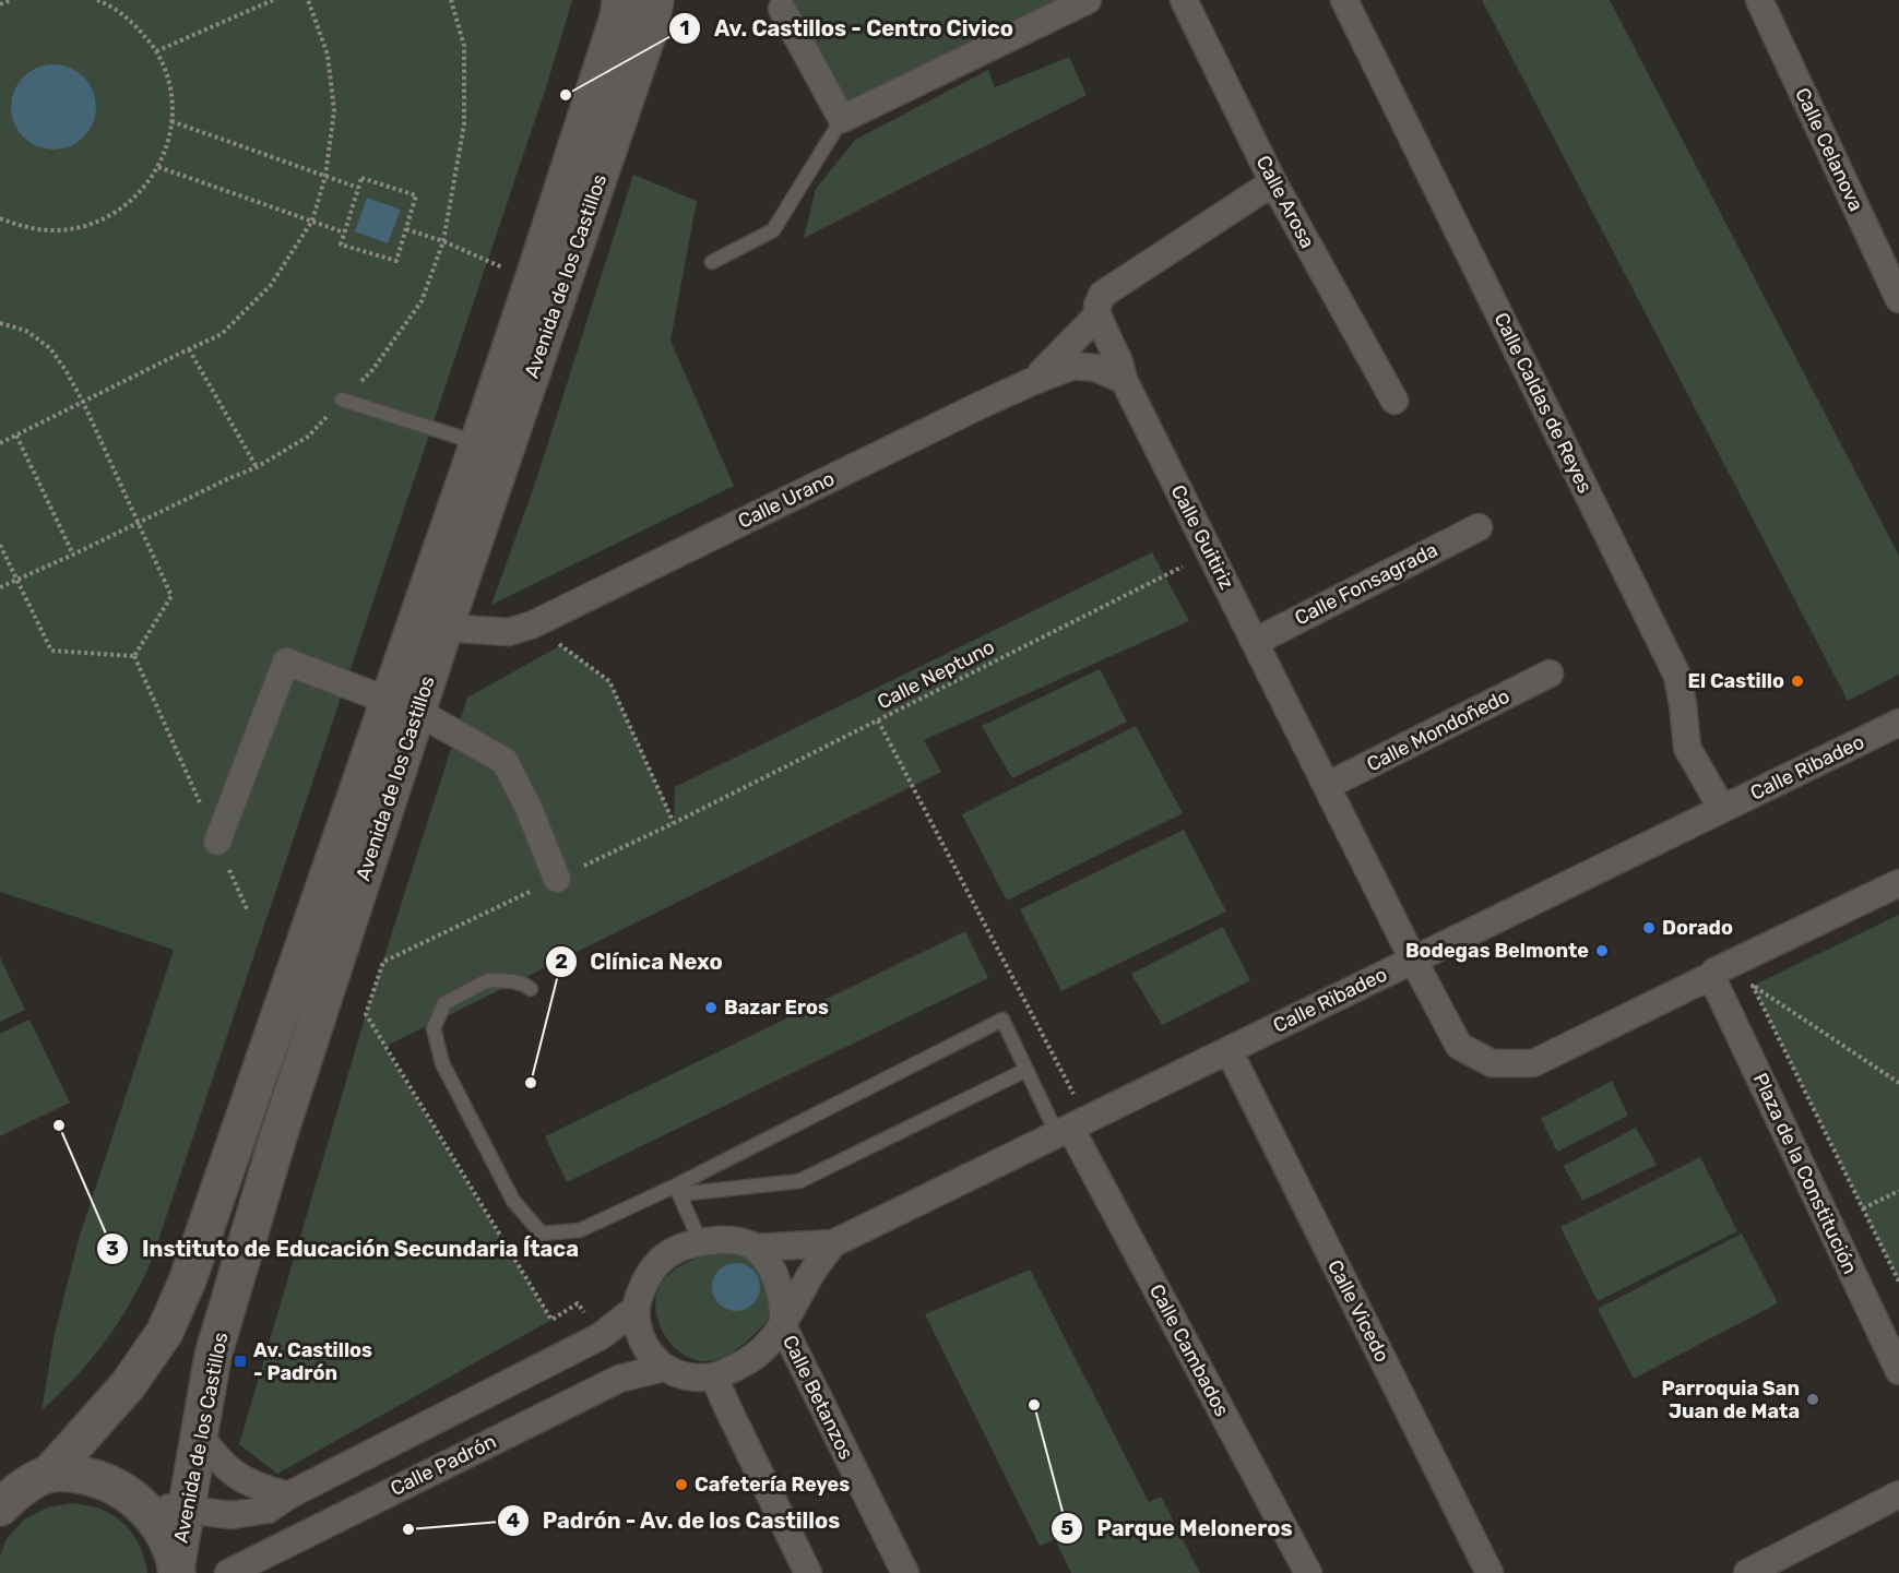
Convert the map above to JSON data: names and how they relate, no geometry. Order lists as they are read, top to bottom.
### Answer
{
  "streets": {
    "street": [
      "Calle Celanova",
      "Calle Arosa",
      "Avenida de los Castillos",
      "Calle Caldas de Reyes",
      "Calle Urano",
      "Calle Guitiriz",
      "Calle Fonsagrada",
      "Calle Mondoñedo",
      "Calle Ribadeo",
      "Plaza de la Constitución",
      "Calle Vicedo",
      "Calle Cambados",
      "Calle Betanzos",
      "Calle Padrón"
    ],
    "path": ["Calle Neptuno"]
  },
  "crossings": [
    ["Avenida de los Castillos", "Calle Urano"],
    ["Calle Caldas de Reyes", "Calle Ribadeo"],
    ["Calle Urano", "Calle Guitiriz"],
    ["Calle Guitiriz", "Calle Fonsagrada"],
    ["Calle Guitiriz", "Calle Neptuno"],
    ["Calle Guitiriz", "Calle Mondoñedo"],
    ["Calle Guitiriz", "Calle Ribadeo"],
    ["Calle Ribadeo", "Calle Vicedo"],
    ["Calle Ribadeo", "Calle Cambados"],
    ["Calle Ribadeo", "Calle Betanzos"],
    ["Calle Ribadeo", "Calle Padrón"],
    ["Calle Betanzos", "Calle Padrón"]
  ],
  "places": {
    "other": [
      "Av. Castillos - Centro Civico",
      "El Castillo",
      "Dorado",
      "Bodegas Belmonte",
      "Bazar Eros",
      "Clínica Nexo",
      "Instituto de Educación Secundaria Ítaca",
      "Parroquia San Juan de Mata",
      "Parque Meloneros",
      "Cafetería Reyes",
      "Padrón - Av. de los Castillos"
    ],
    "transit": ["Av. Castillos - Padrón"]
  }
}
